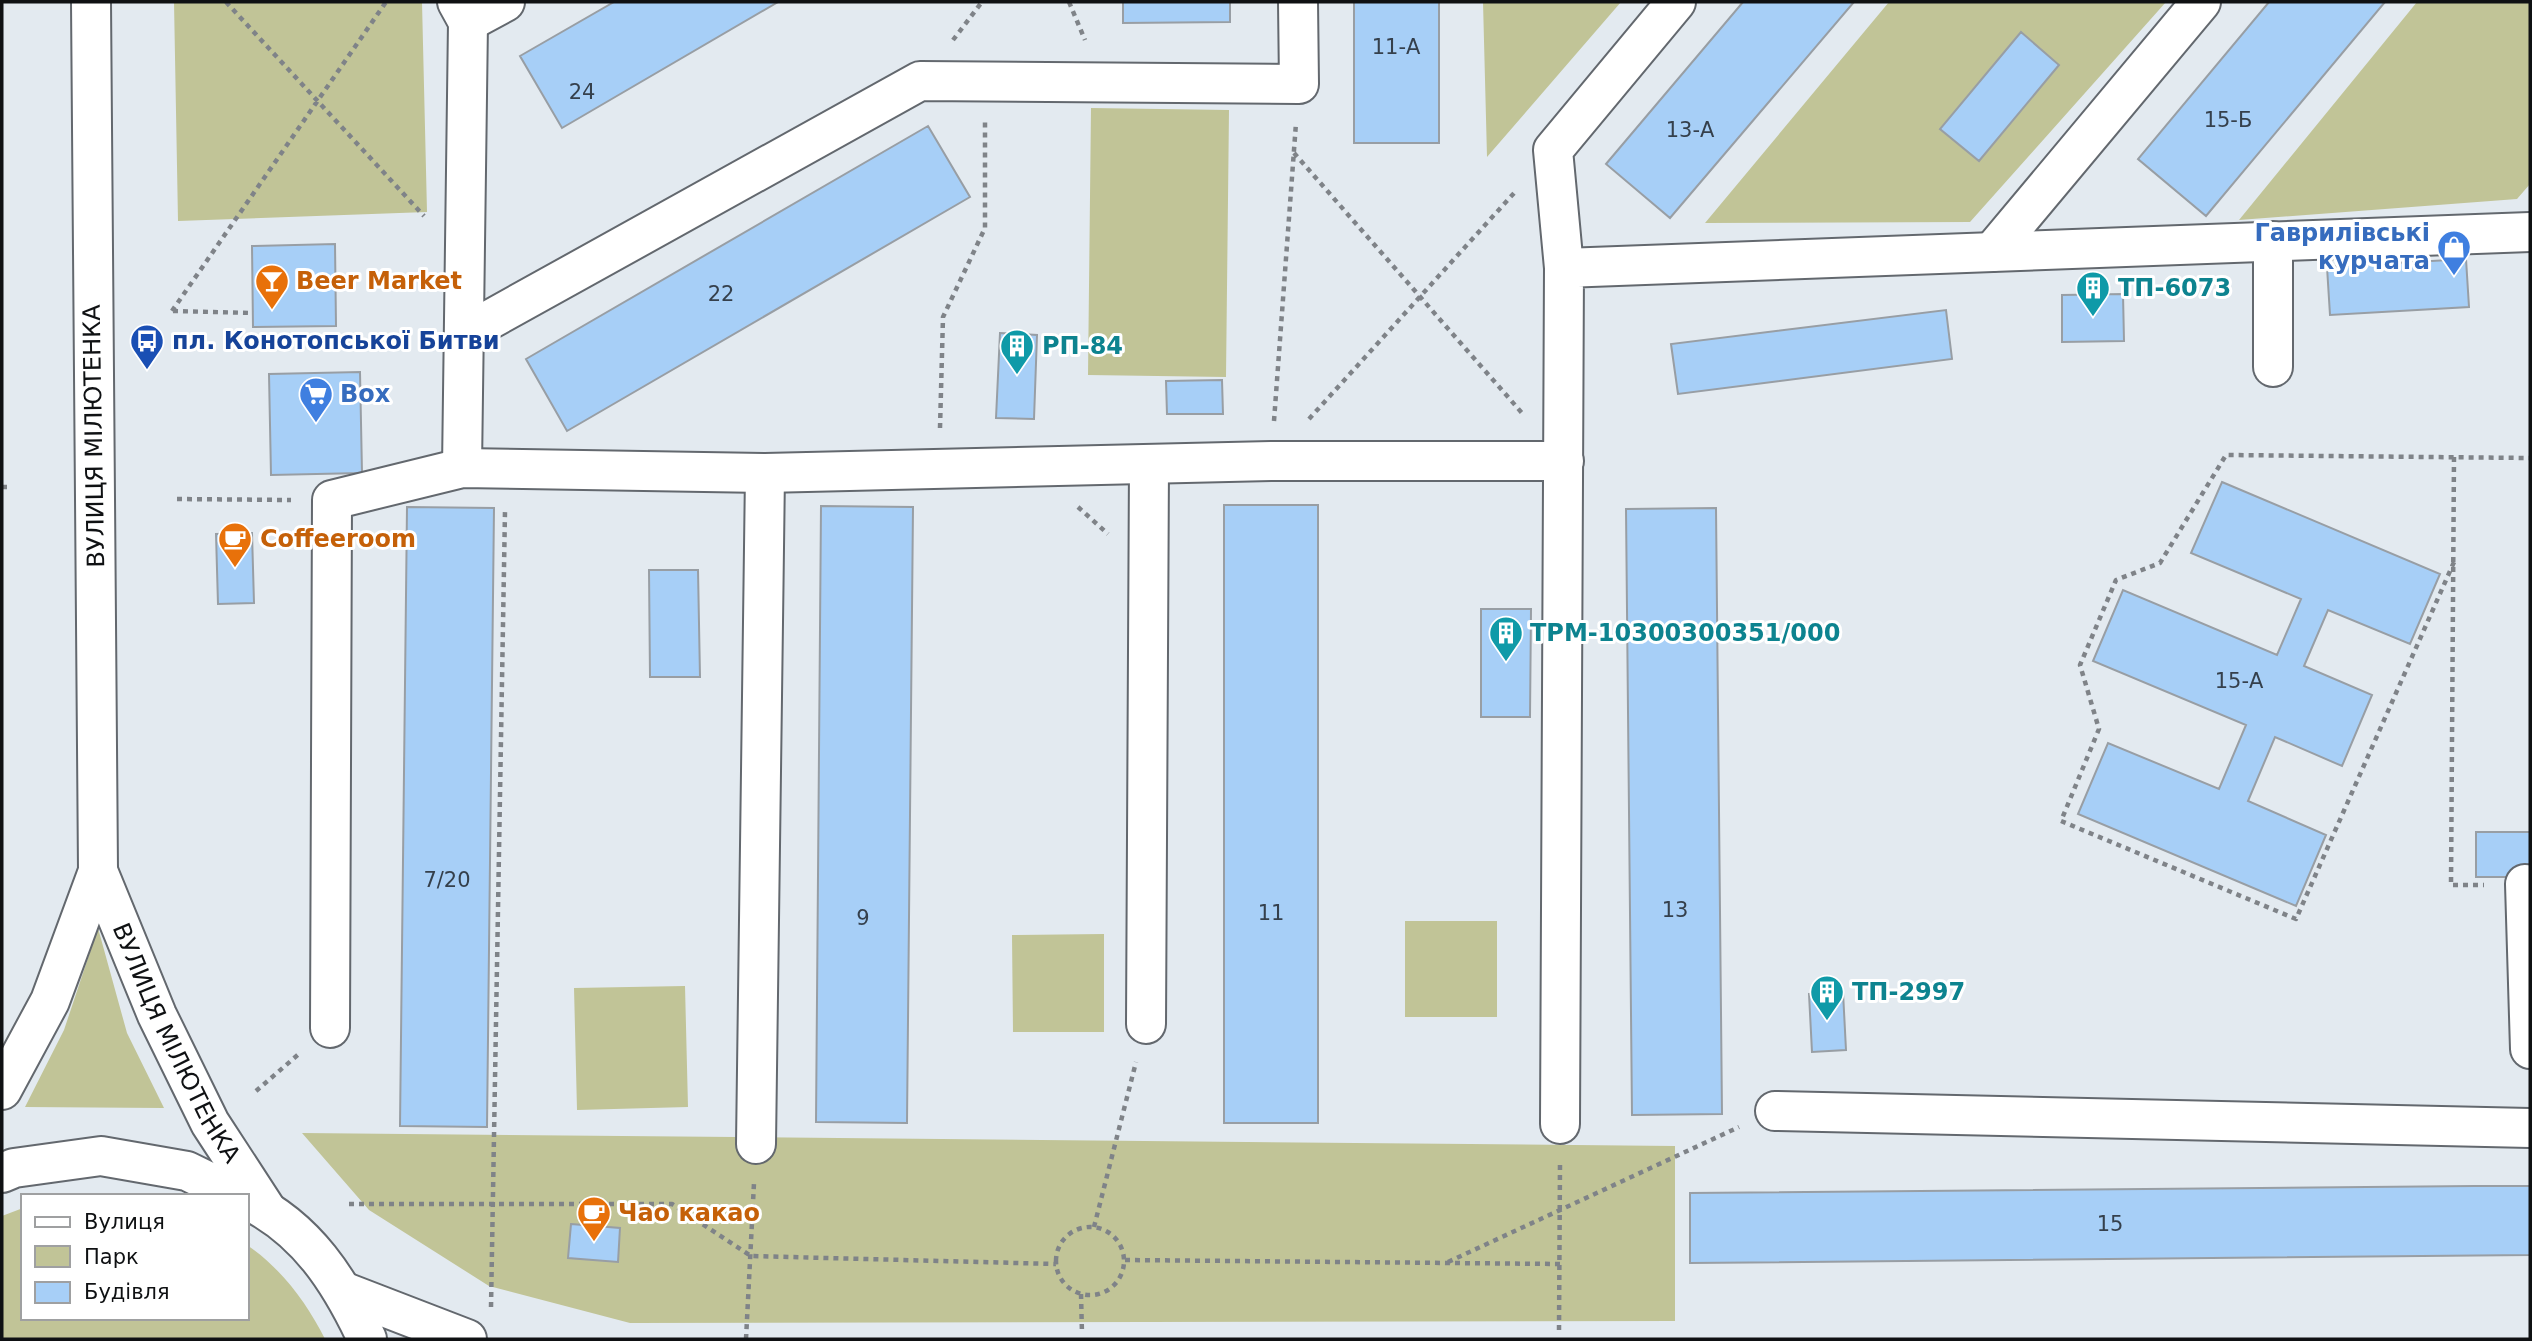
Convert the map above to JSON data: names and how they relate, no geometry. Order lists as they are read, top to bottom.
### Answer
{
  "streets": {
    "street": ["ВУЛИЦЯ МІЛЮТЕНКА"]
  },
  "places": {
    "shop": ["Гаврилівські курчата"],
    "bar": ["Beer Market"],
    "building": [
      "ТП-6073",
      "РП-84",
      "ТРМ-10300300351/000",
      "ТП-2997"
    ],
    "bus stop": ["пл. Конотопської Битви"],
    "supermarket": ["Box"],
    "cafe": ["Coffeeroom", "Чао какао"]
  },
  "house_numbers": [
    "11-А",
    "24",
    "15-Б",
    "13-А",
    "22",
    "15-А",
    "7/20",
    "13",
    "11",
    "9",
    "15"
  ],
  "legend": ["Вулиця", "Парк", "Будівля"]
}
